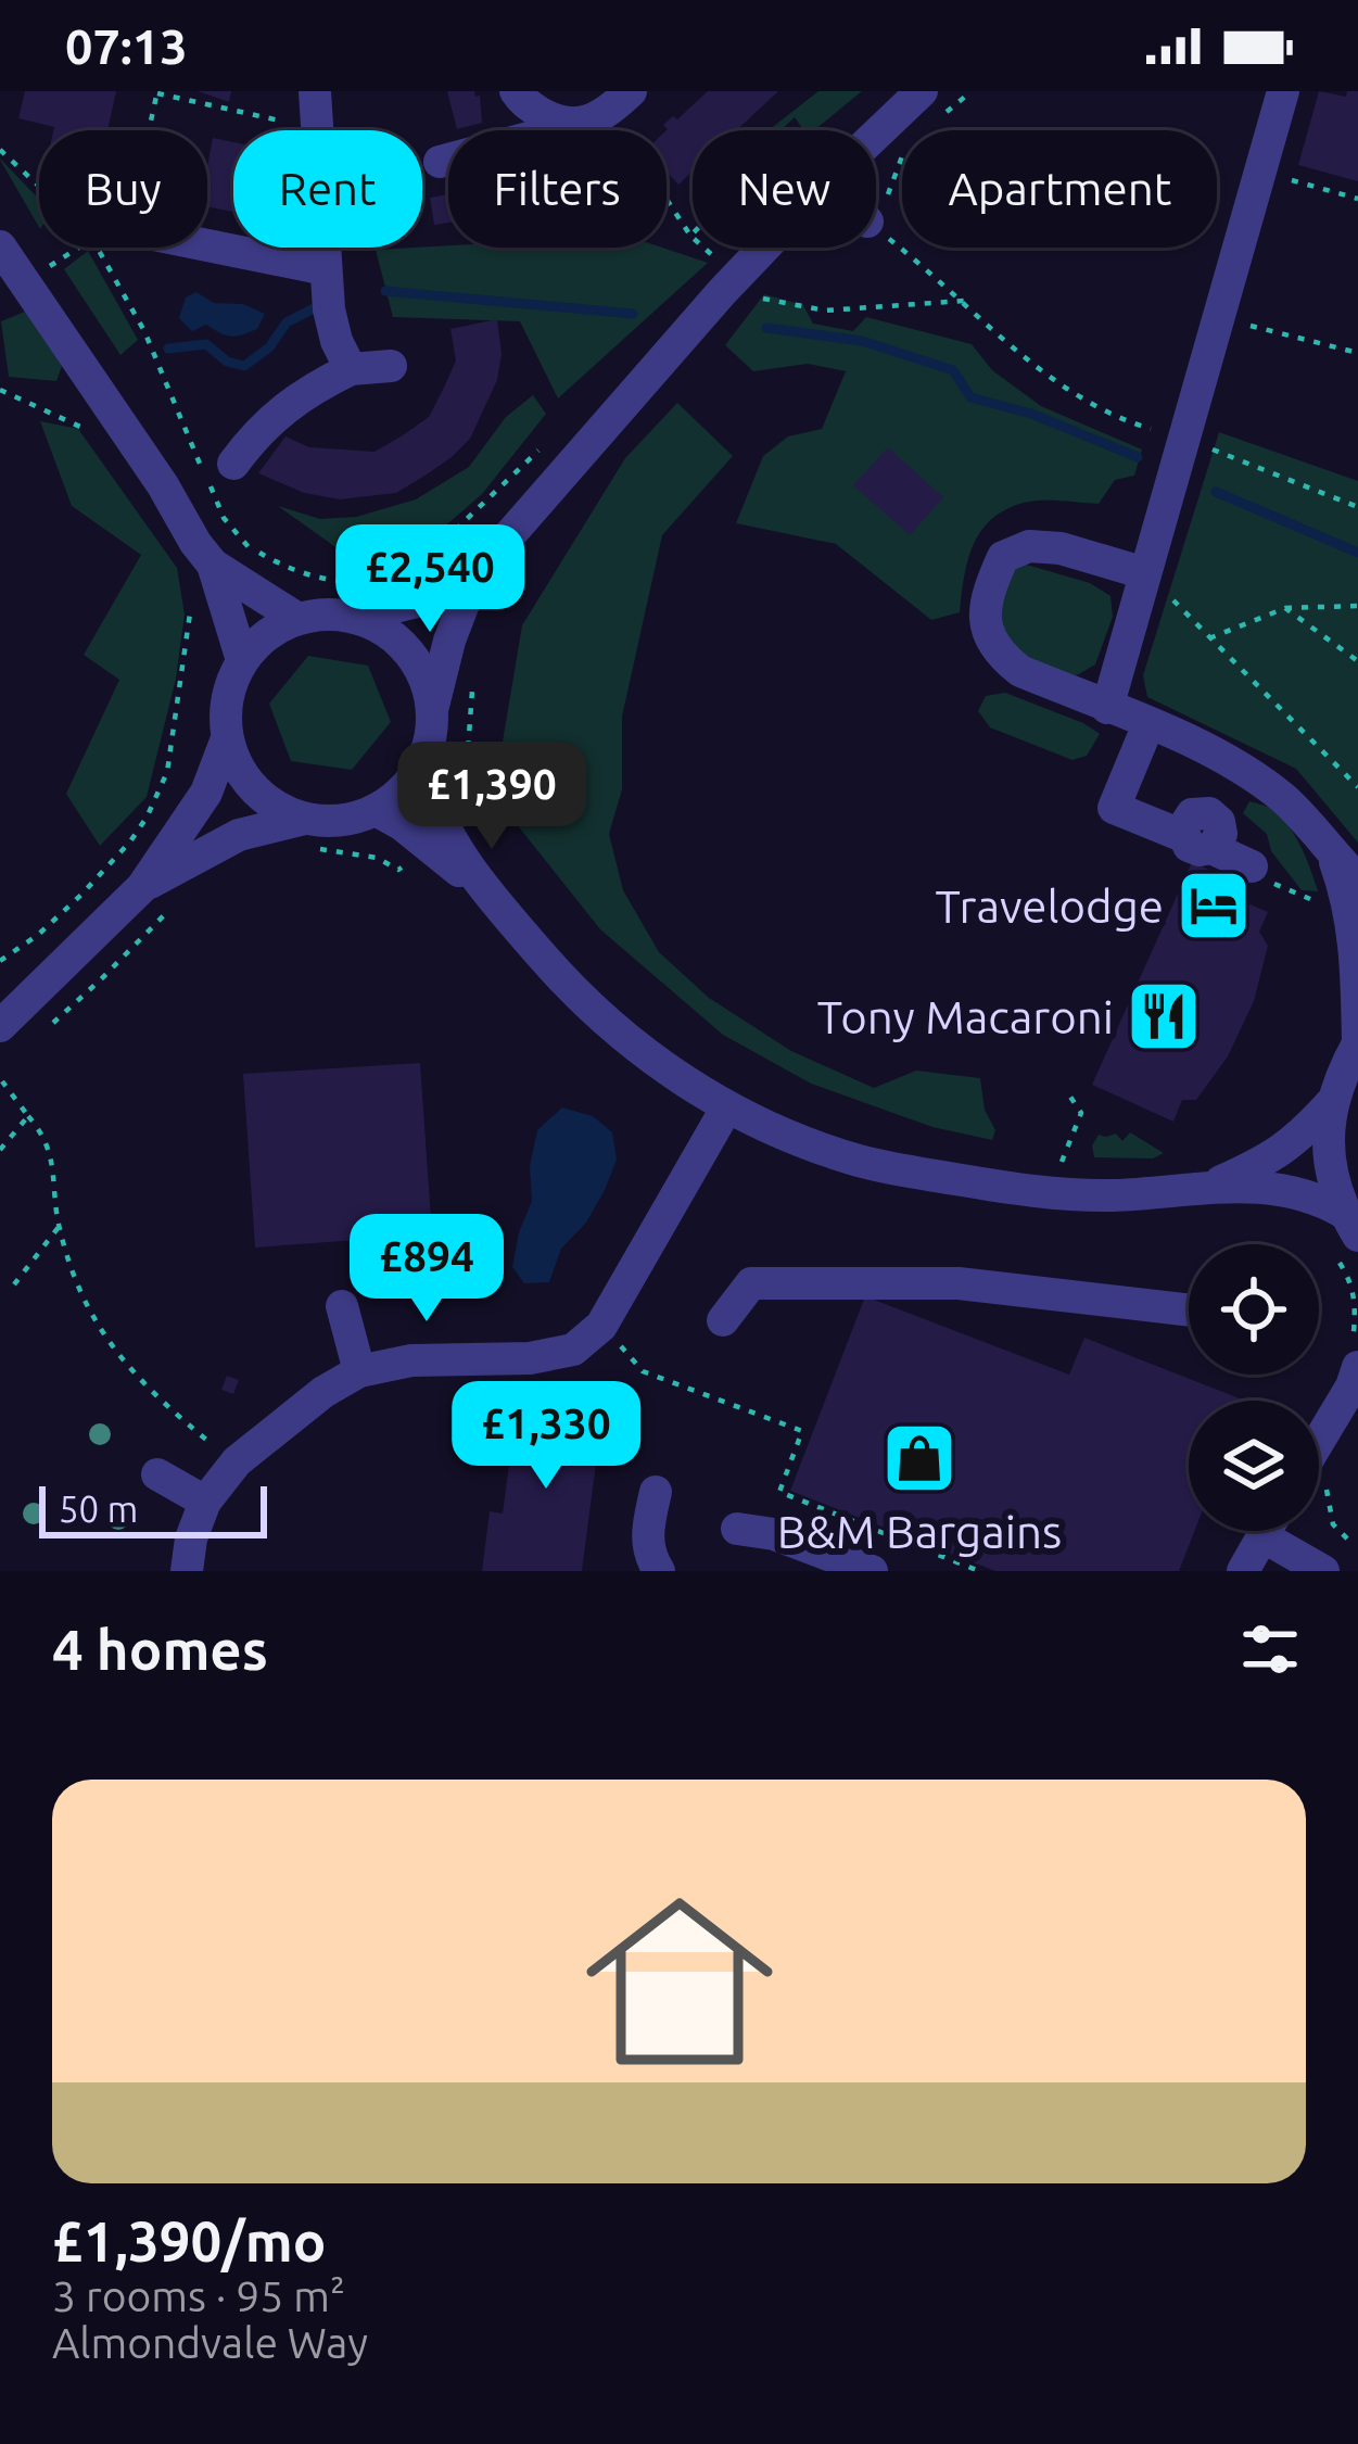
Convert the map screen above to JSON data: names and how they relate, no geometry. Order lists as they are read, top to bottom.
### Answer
{
  "places": {
    "hotel": ["Travelodge"],
    "restaurant": ["Tony Macaroni"],
    "shop": ["B&M Bargains"]
  },
  "scale_bar": "50 m",
  "page": {
    "status": "07:13",
    "chip": [
      "Buy",
      "Rent",
      "Filters",
      "New",
      "Apartment"
    ],
    "price": [
      "£2,540",
      "£1,390",
      "£894",
      "£1,330"
    ],
    "scale": "50 m",
    "heading": "4 homes",
    "list": [
      {
        "name": "£1,390/mo",
        "note": "3 rooms · 95 m² · Almondvale Way"
      }
    ]
  }
}
